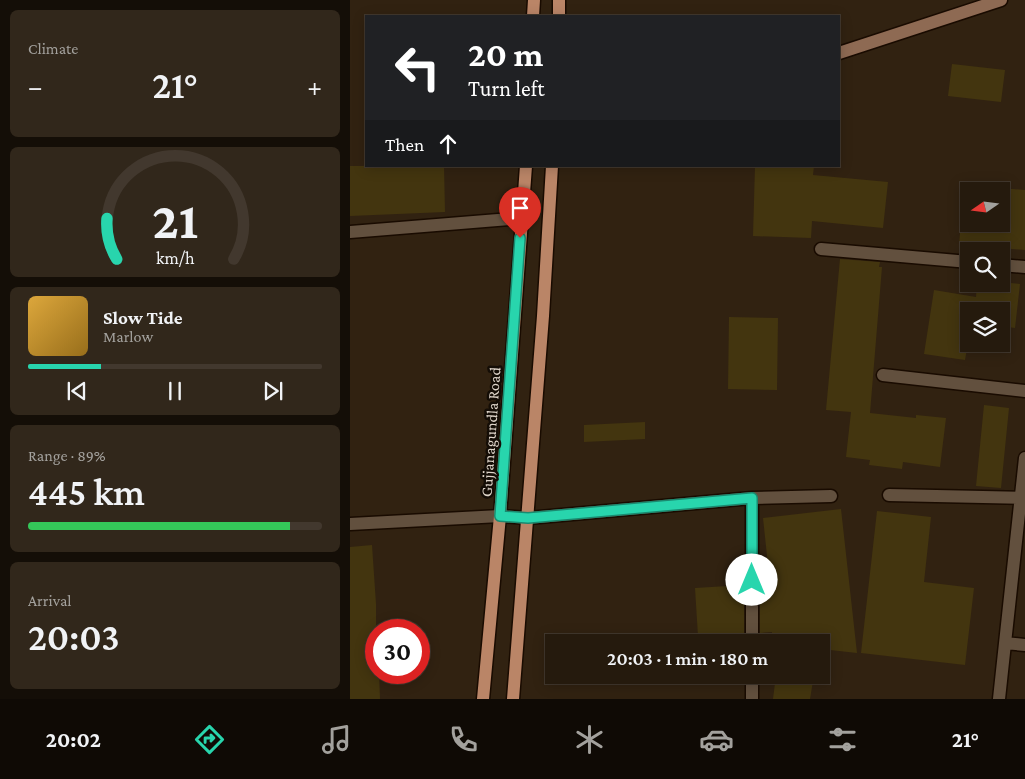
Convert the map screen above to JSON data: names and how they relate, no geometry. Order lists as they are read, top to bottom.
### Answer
{
  "streets": {
    "main road": ["Gujjanagundla Road"]
  },
  "north": "left",
  "page": {
    "tile": [
      "Climate",
      ["Range · 89%", "445 km"],
      ["Arrival", "20:03"]
    ],
    "turn": ["20 m", "Turn left"],
    "heat": ["−", "21°", "+"],
    "then": "Then",
    "song": ["Slow Tide", "Marlow"],
    "limit": "30",
    "trip": "20:03 · 1 min · 180 m",
    "tabs": ["20:02", "21°"],
    "gauge": ["21", "km/h"]
  }
}
